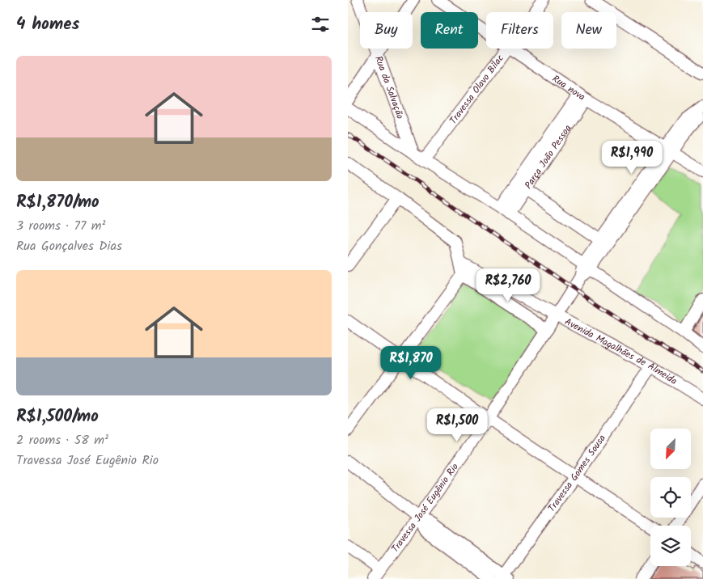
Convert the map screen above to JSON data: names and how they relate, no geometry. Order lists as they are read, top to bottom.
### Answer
{
  "streets": {
    "street": [
      "Rua da Salvação",
      "Rua nova",
      "Travessa Olavo Bilac",
      "Parça João Pessoa",
      "Avenida Magalhães de Almeida",
      "Travessa Gomes Sousa",
      "Travessa José Eugênio Rio"
    ]
  },
  "crossings": [
    ["Rua nova", "Parça João Pessoa"],
    ["Avenida Magalhães de Almeida", "Travessa Gomes Sousa"],
    ["Avenida Magalhães de Almeida", "Travessa José Eugênio Rio"]
  ],
  "north": "bottom left",
  "page": {
    "heading": "4 homes",
    "chip": [
      "Buy",
      "Rent",
      "Filters",
      "New"
    ],
    "list": [
      {
        "name": "R$1,870/mo",
        "note": "3 rooms · 77 m² · Rua Gonçalves Dias"
      },
      {
        "name": "R$1,500/mo",
        "note": "2 rooms · 58 m² · Travessa José Eugênio Rio"
      }
    ],
    "price": [
      "R$1,990",
      "R$2,760",
      "R$1,870",
      "R$1,500"
    ]
  }
}
